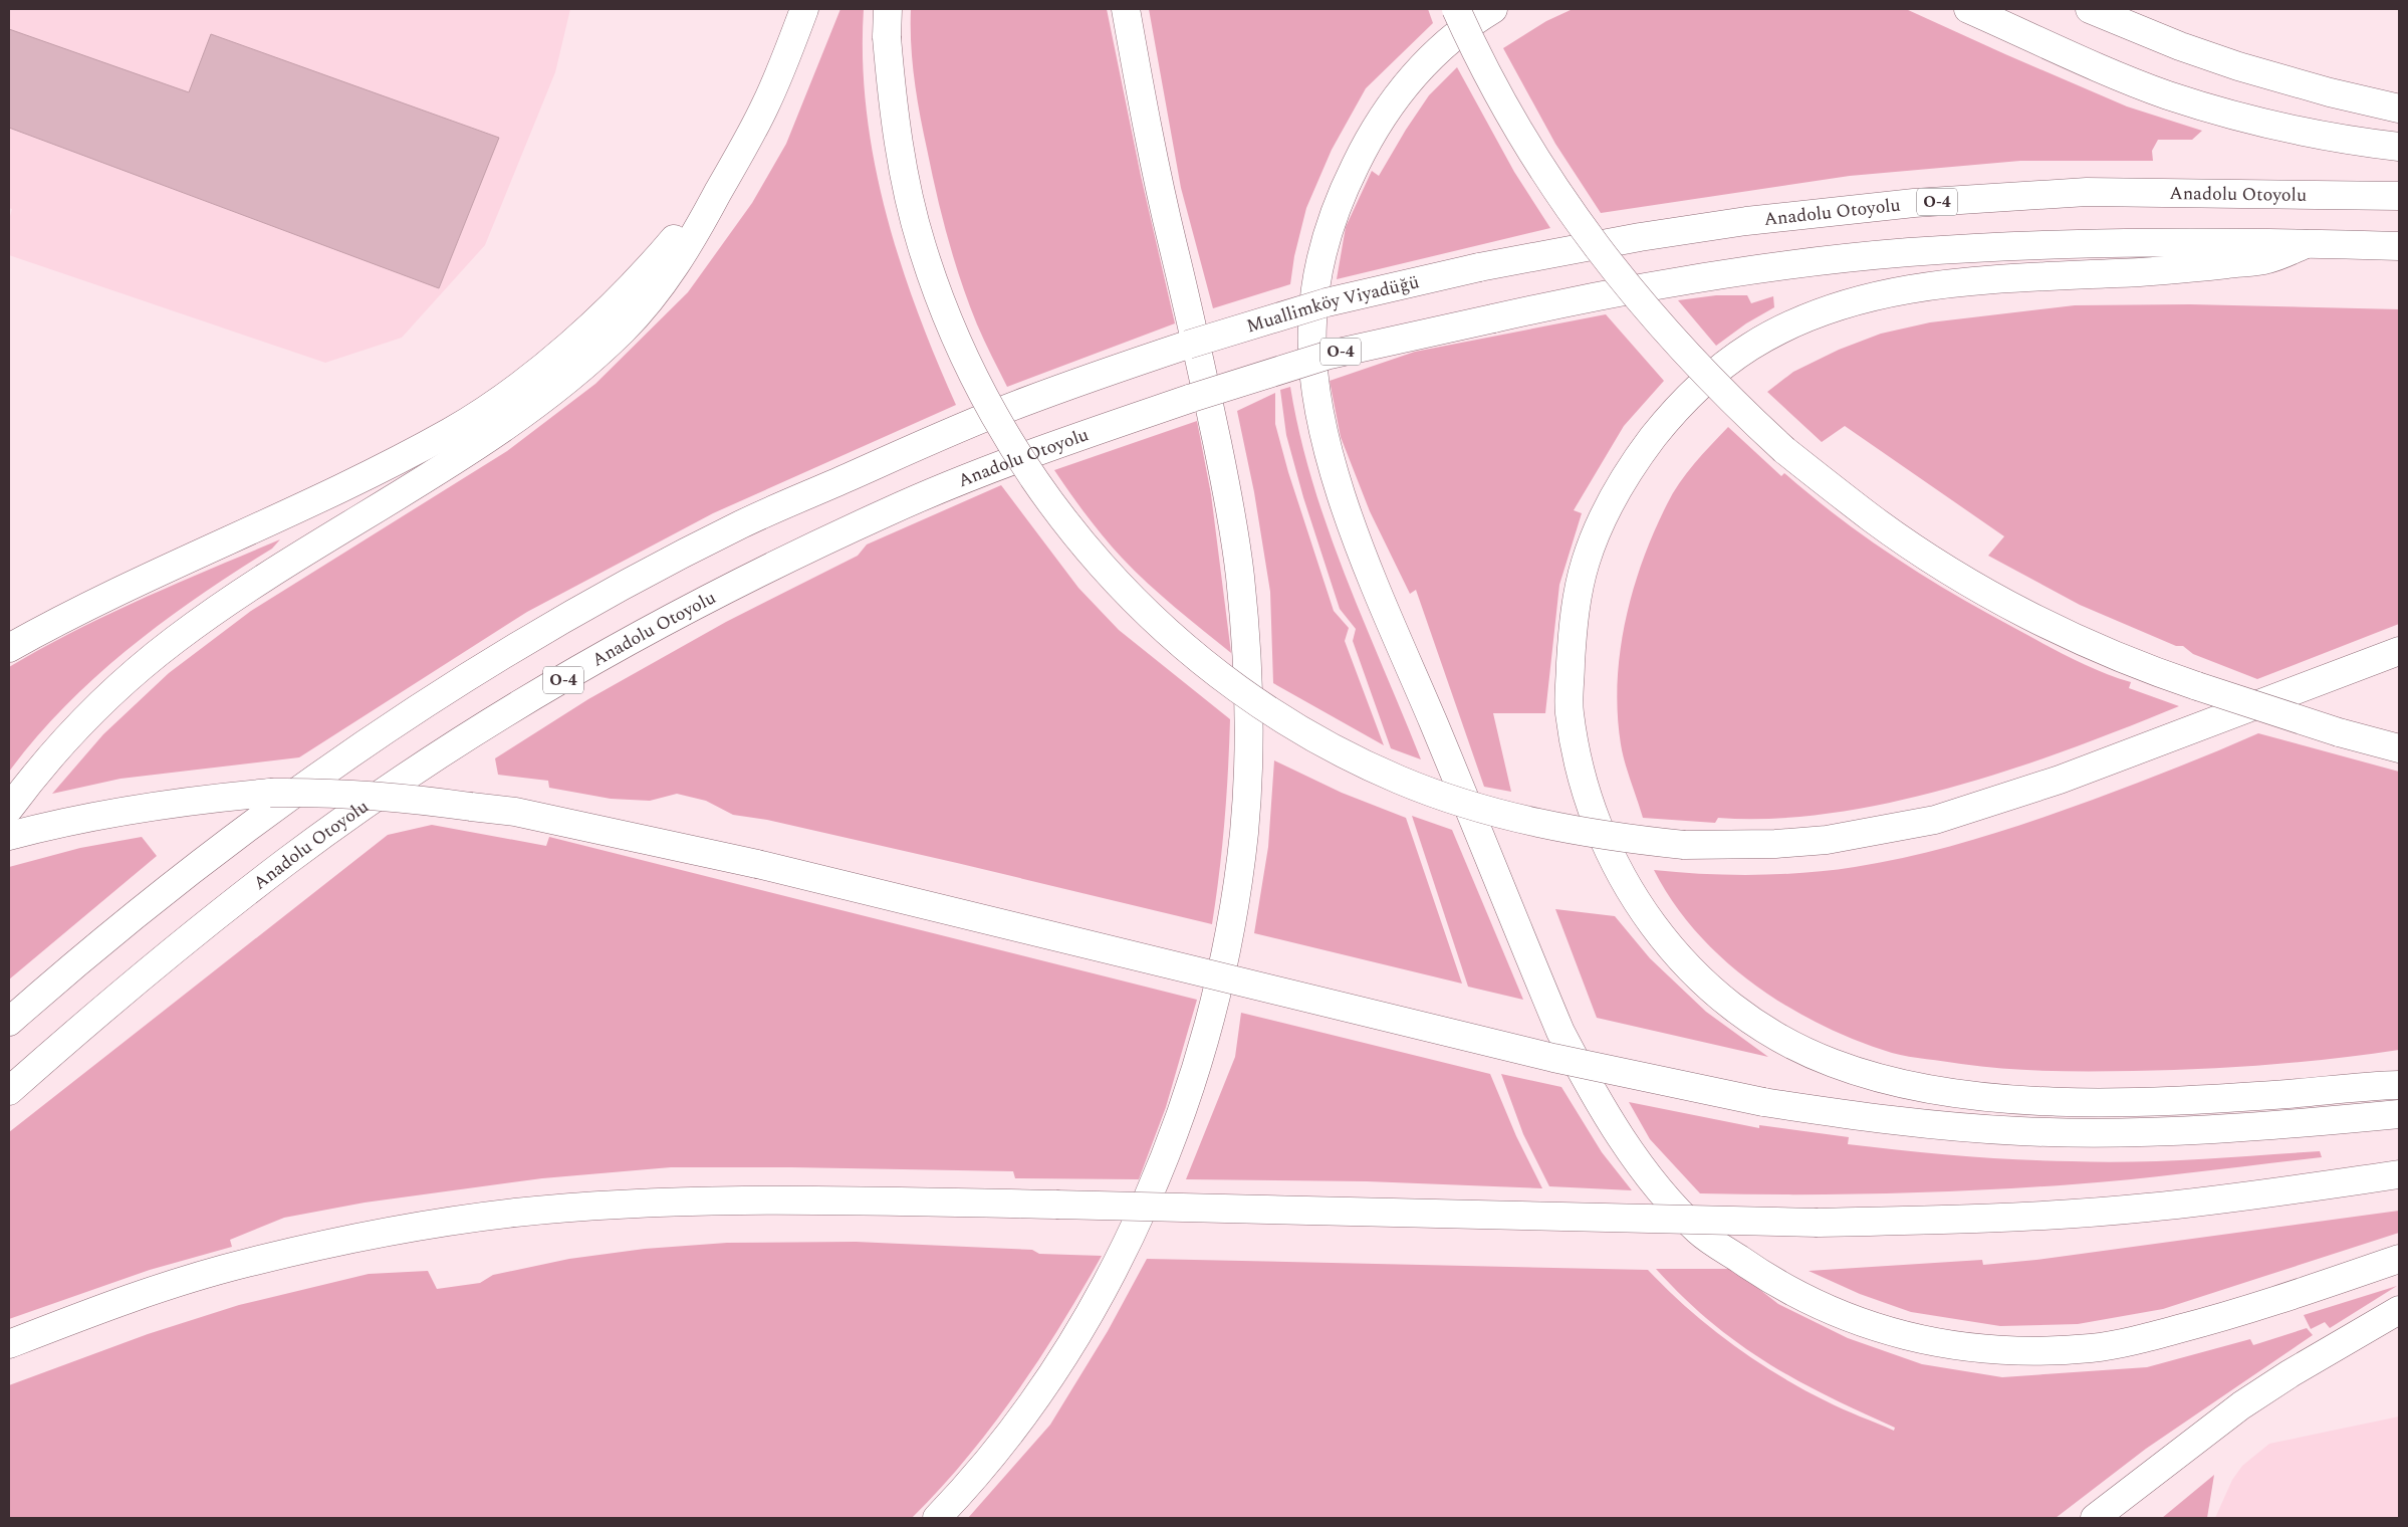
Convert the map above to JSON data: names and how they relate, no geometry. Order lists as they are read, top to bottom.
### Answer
{
  "streets": {
    "highway": ["Anadolu Otoyolu", "O-4", "Muallimköy Viyadüğü"]
  },
  "crossings": [
    ["Anadolu Otoyolu", "O-4"],
    ["Anadolu Otoyolu", "Muallimköy Viyadüğü"]
  ]
}
